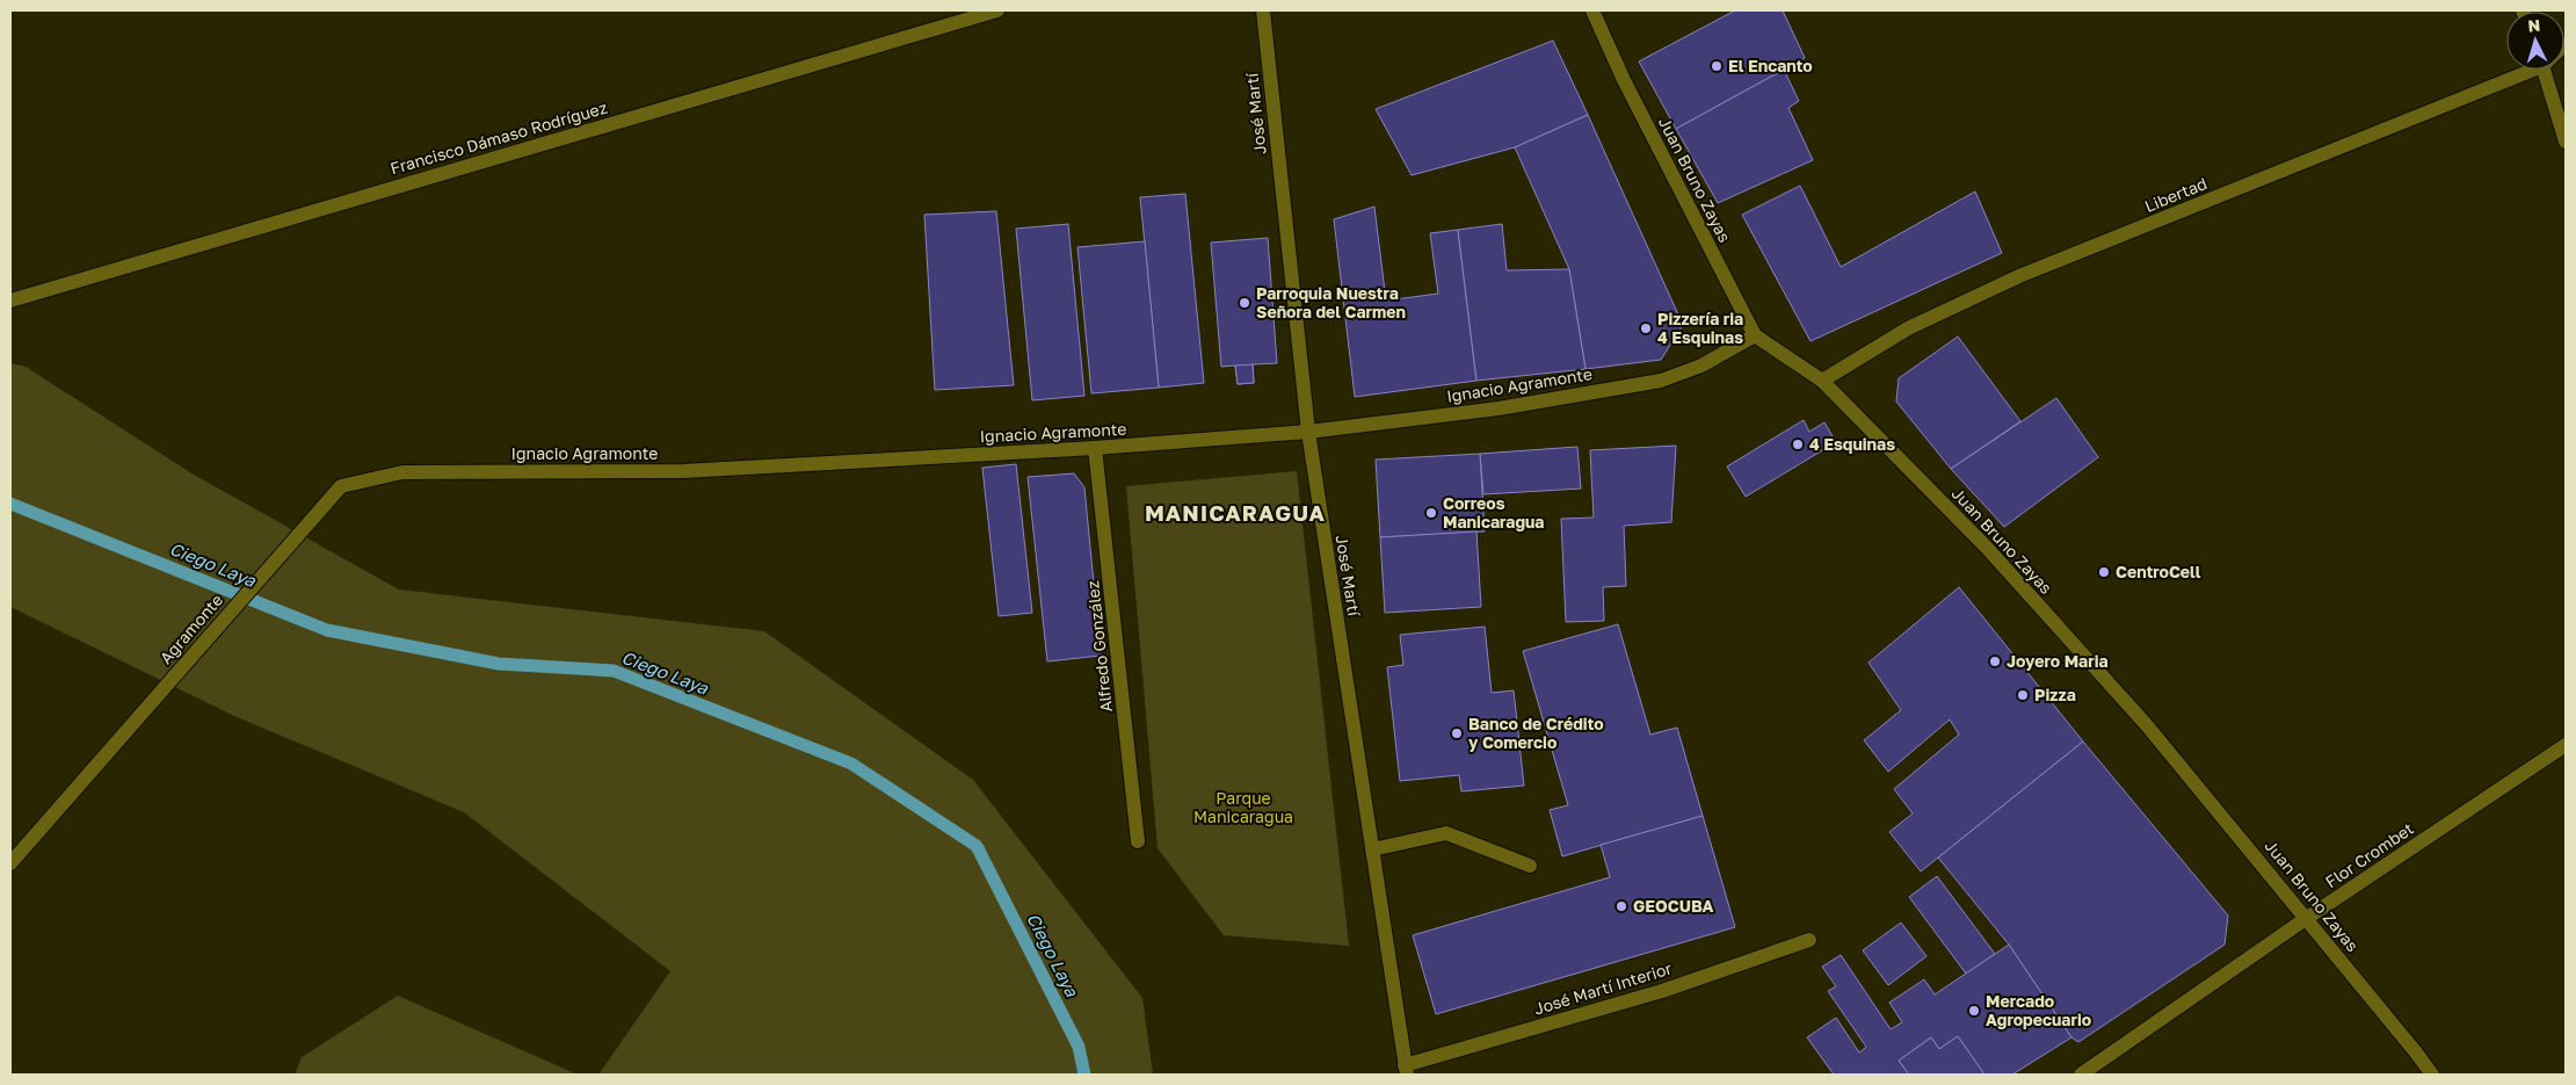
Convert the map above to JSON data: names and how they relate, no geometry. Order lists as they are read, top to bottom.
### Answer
{
  "streets": {
    "street": [
      "José Martí",
      "Francisco Dámaso Rodríguez",
      "Juan Bruno Zayas",
      "Libertad",
      "Ignacio Agramonte",
      "Agramonte",
      "Alfredo González",
      "Flor Crombet",
      "José Martí Interior"
    ]
  },
  "crossings": [
    ["José Martí", "Ignacio Agramonte"],
    ["José Martí", "José Martí Interior"],
    ["Juan Bruno Zayas", "Libertad"],
    ["Juan Bruno Zayas", "Ignacio Agramonte"],
    ["Juan Bruno Zayas", "Flor Crombet"],
    ["Ignacio Agramonte", "Agramonte"],
    ["Ignacio Agramonte", "Alfredo González"]
  ],
  "districts": ["MANICARAGUA"],
  "water": ["Ciego Laya"],
  "parks": ["Parque Manicaragua"],
  "places": [
    "El Encanto",
    "Parroquia Nuestra Señora del Carmen",
    "Pizzería ria 4 Esquinas",
    "4 Esquinas",
    "Correos Manicaragua",
    "CentroCell",
    "Joyero Maria",
    "Pizza",
    "Banco de Crédito y Comercio",
    "GEOCUBA",
    "Mercado Agropecuario"
  ],
  "north": "top"
}
